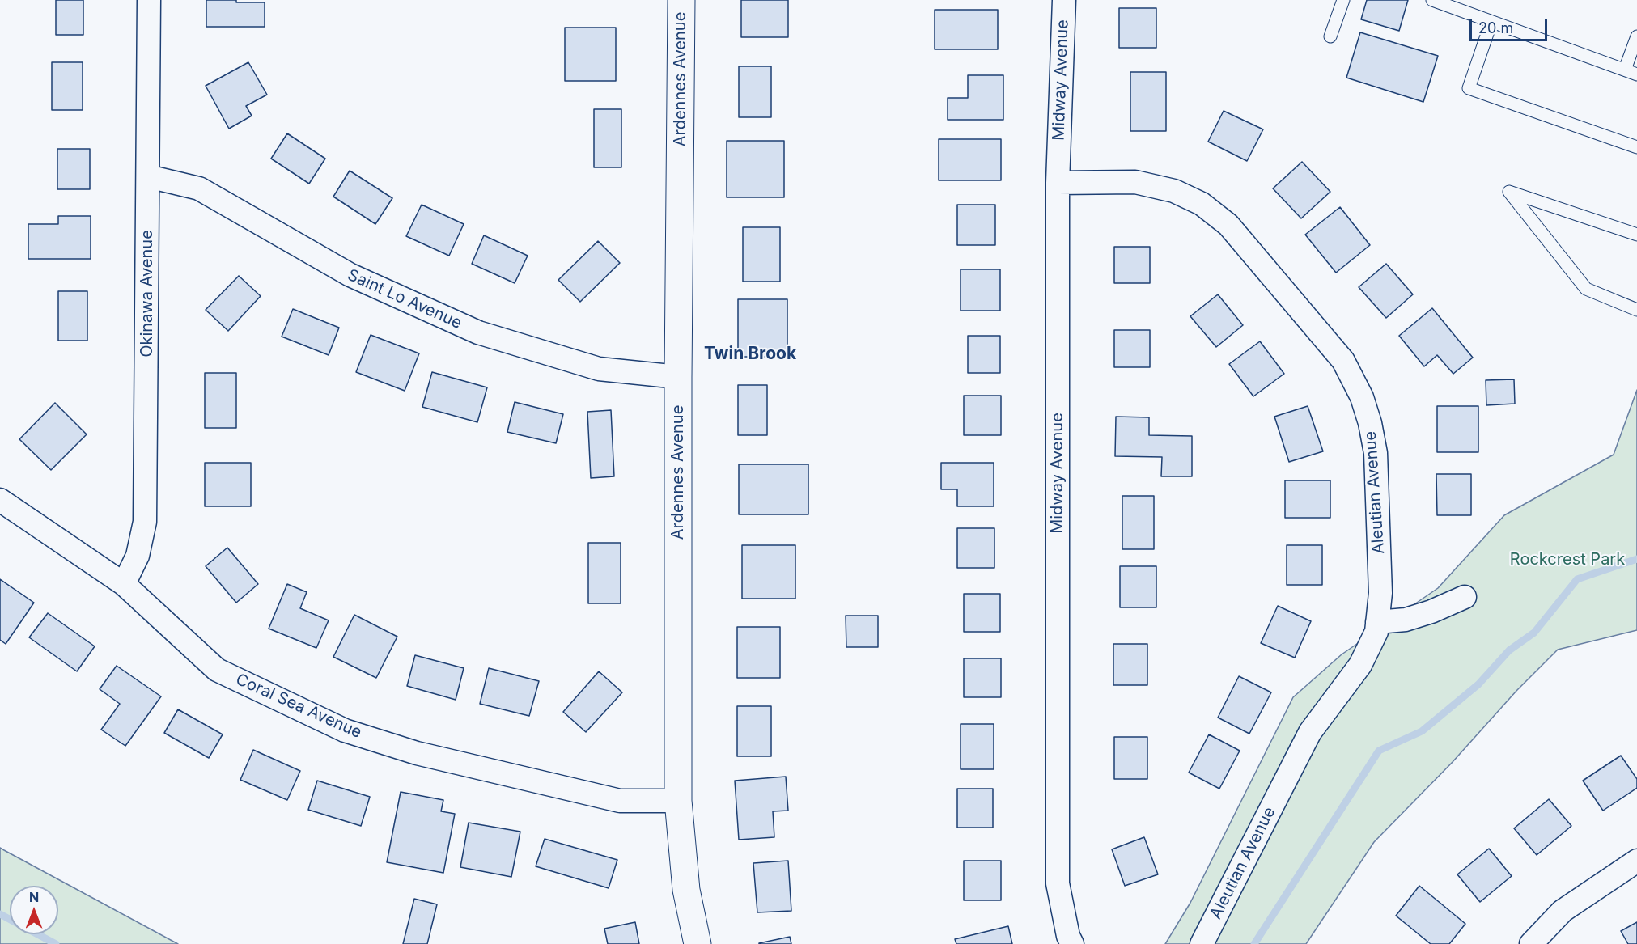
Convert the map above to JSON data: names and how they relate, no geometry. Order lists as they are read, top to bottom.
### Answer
{
  "streets": {
    "street": [
      "Ardennes Avenue",
      "Midway Avenue",
      "Okinawa Avenue",
      "Saint Lo Avenue",
      "Aleutian Avenue",
      "Coral Sea Avenue"
    ]
  },
  "crossings": [
    ["Ardennes Avenue", "Saint Lo Avenue"],
    ["Ardennes Avenue", "Coral Sea Avenue"],
    ["Midway Avenue", "Aleutian Avenue"],
    ["Okinawa Avenue", "Saint Lo Avenue"],
    ["Okinawa Avenue", "Coral Sea Avenue"]
  ],
  "districts": ["Twin Brook"],
  "parks": ["Rockcrest Park"],
  "scale_bar": "20 m",
  "north": "top"
}
